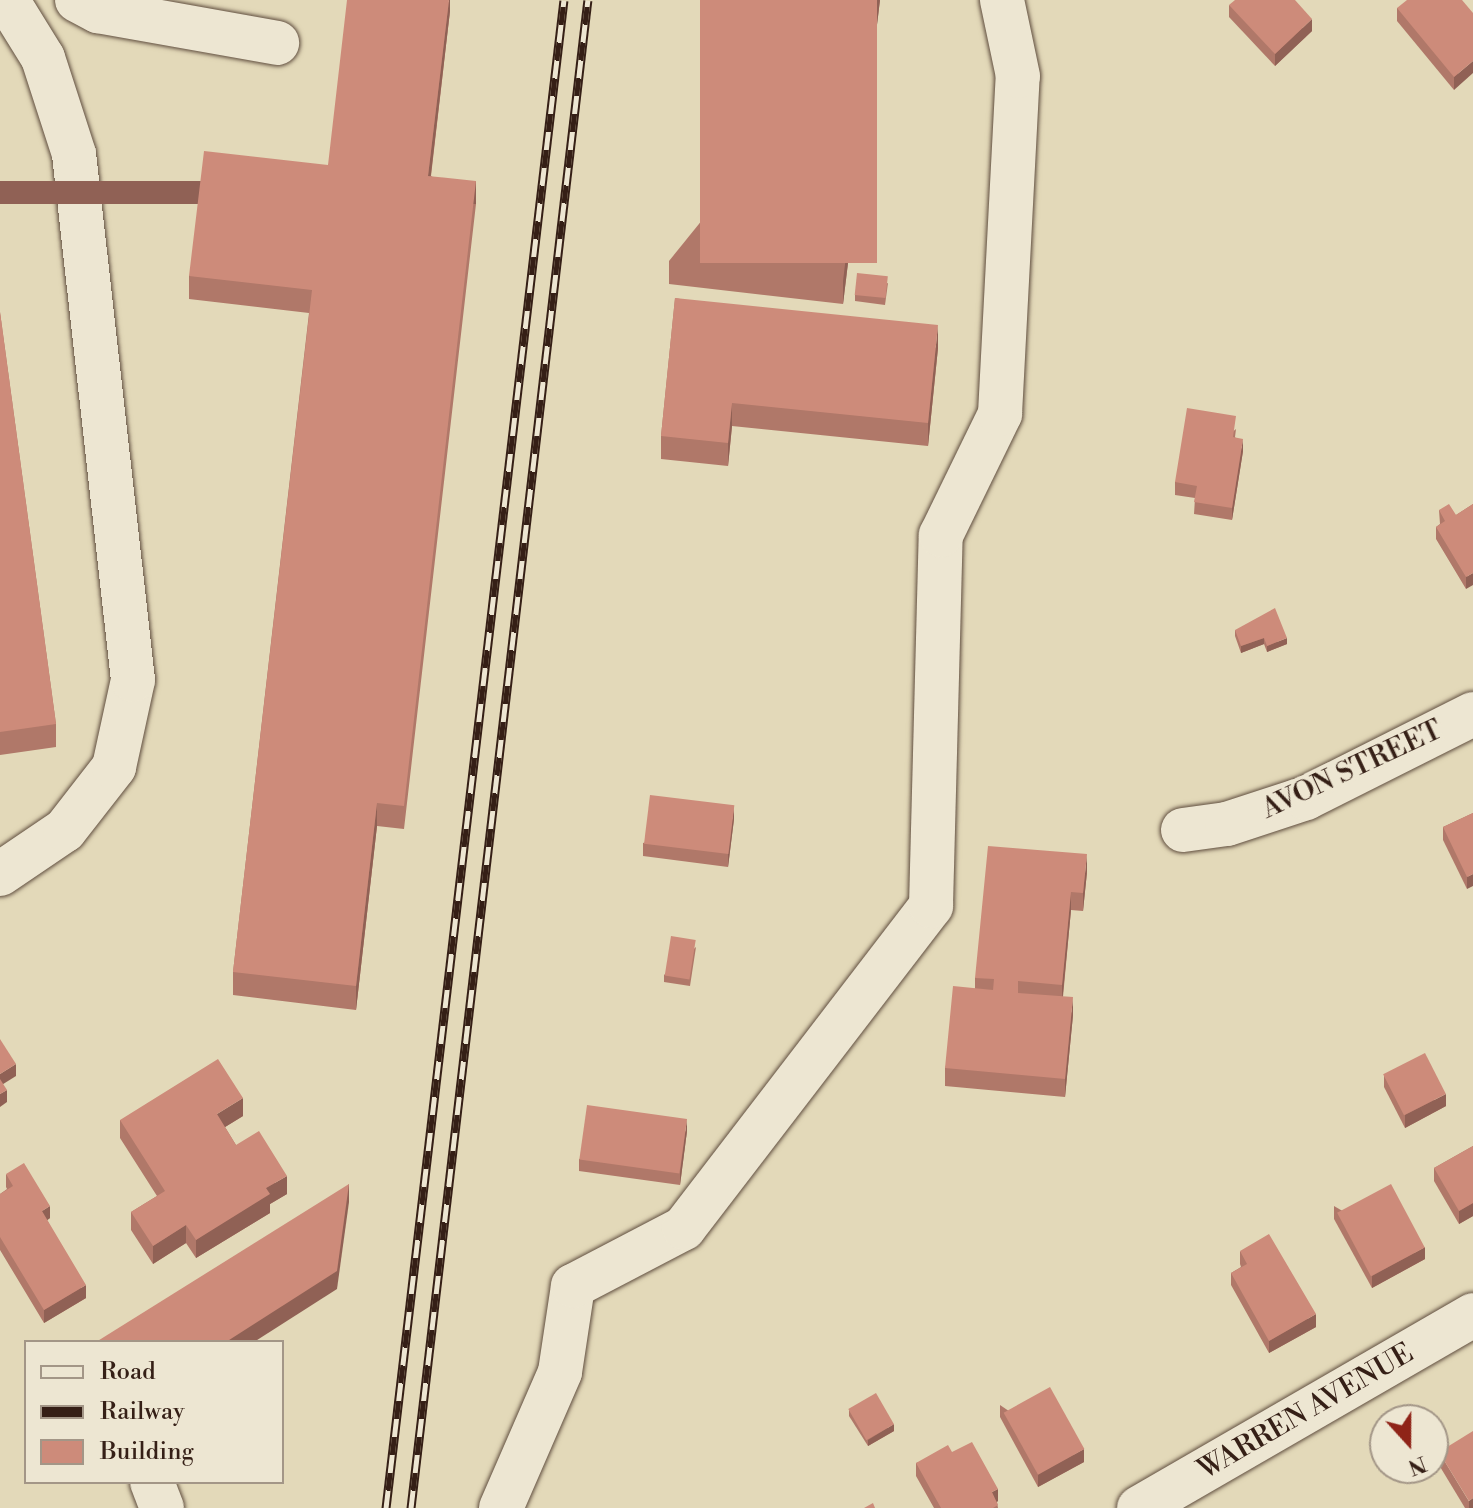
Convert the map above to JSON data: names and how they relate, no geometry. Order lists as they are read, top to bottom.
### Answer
{
  "streets": {
    "street": ["AVON STREET", "WARREN AVENUE"]
  },
  "legend": ["Road", "Railway", "Building"],
  "north": "bottom"
}
